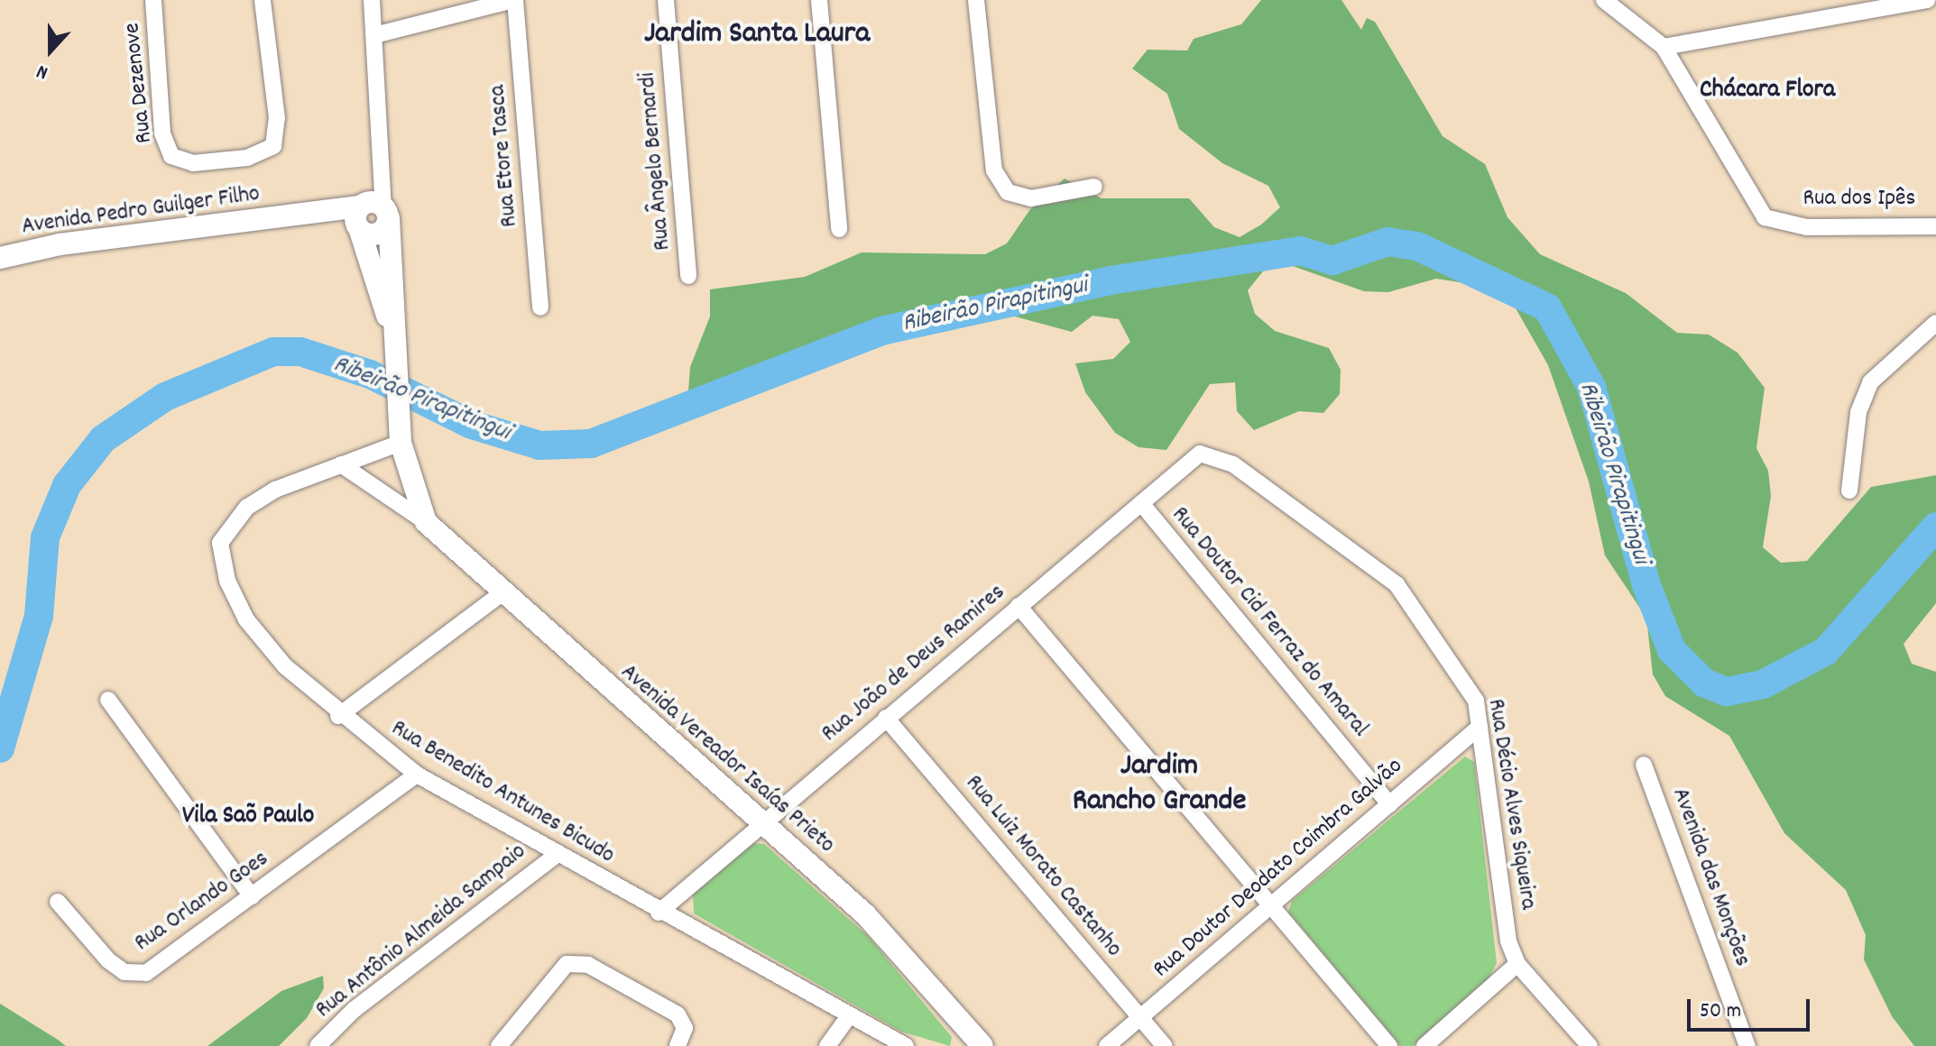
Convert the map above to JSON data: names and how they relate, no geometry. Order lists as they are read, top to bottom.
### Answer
{
  "streets": {
    "main road": ["Avenida Pedro Guilger Filho", "Avenida Vereador Isaías Prieto"],
    "street": [
      "Rua Dezenove",
      "Rua Etore Tasca",
      "Rua Ângelo Bernardi",
      "Rua dos Ipês",
      "Rua Doutor Cid Ferraz do Amaral",
      "Rua João de Deus Ramires",
      "Rua Benedito Antunes Bicudo",
      "Rua Décio Alves Siqueira",
      "Rua Luiz Morato Castanho",
      "Rua Doutor Deodato Coimbra Galvão",
      "Avenida das Monções",
      "Rua Orlando Goes",
      "Rua Antônio Almeida Sampaio"
    ]
  },
  "crossings": [
    ["Avenida Pedro Guilger Filho", "Avenida Vereador Isaías Prieto"],
    ["Rua Doutor Cid Ferraz do Amaral", "Rua João de Deus Ramires"],
    ["Rua Doutor Cid Ferraz do Amaral", "Rua Doutor Deodato Coimbra Galvão"],
    ["Rua João de Deus Ramires", "Avenida Vereador Isaías Prieto"],
    ["Rua João de Deus Ramires", "Rua Benedito Antunes Bicudo"],
    ["Rua João de Deus Ramires", "Rua Décio Alves Siqueira"],
    ["Rua João de Deus Ramires", "Rua Luiz Morato Castanho"],
    ["Avenida Vereador Isaías Prieto", "Rua Benedito Antunes Bicudo"],
    ["Rua Benedito Antunes Bicudo", "Rua Orlando Goes"],
    ["Rua Benedito Antunes Bicudo", "Rua Antônio Almeida Sampaio"],
    ["Rua Décio Alves Siqueira", "Rua Doutor Deodato Coimbra Galvão"],
    ["Rua Luiz Morato Castanho", "Rua Doutor Deodato Coimbra Galvão"]
  ],
  "districts": [
    "Jardim Santa Laura",
    "Chácara Flora",
    "Jardim Rancho Grande",
    "Vila Saõ Paulo"
  ],
  "water": ["Ribeirão Pirapitingui"],
  "scale_bar": "50 m",
  "north": "bottom"
}
